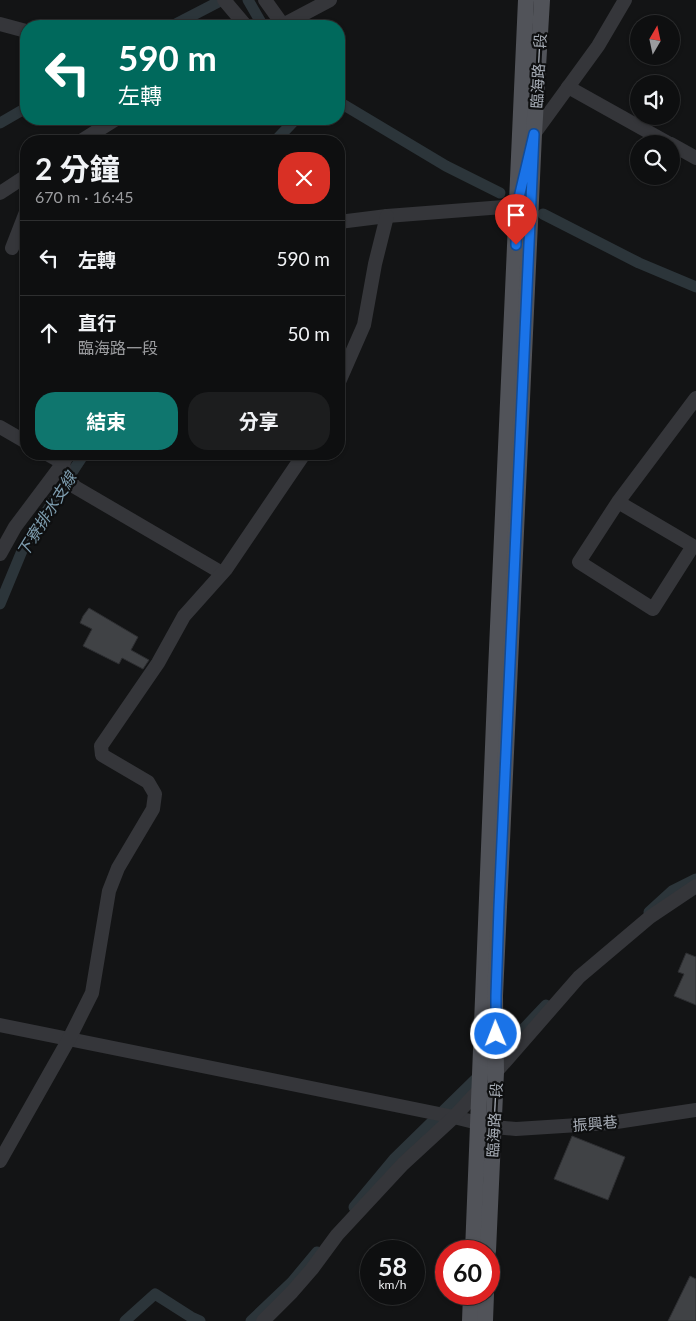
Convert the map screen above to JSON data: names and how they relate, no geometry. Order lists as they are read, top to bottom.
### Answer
{
  "streets": {
    "main road": ["臨海路一段"],
    "street": ["振興巷"]
  },
  "crossings": [
    ["臨海路一段", "振興巷"]
  ],
  "water": ["下寮排水支線"],
  "north": "top",
  "page": {
    "turn": ["590 m", "左轉"],
    "heading": ["2 分鐘", "670 m · 16:45"],
    "list": [
      {
        "name": "左轉",
        "value": "590 m"
      },
      {
        "name": "直行",
        "note": "臨海路一段",
        "value": "50 m"
      }
    ],
    "buttons": ["結束", "分享"],
    "speed": "58 km/h",
    "limit": "60"
  }
}
